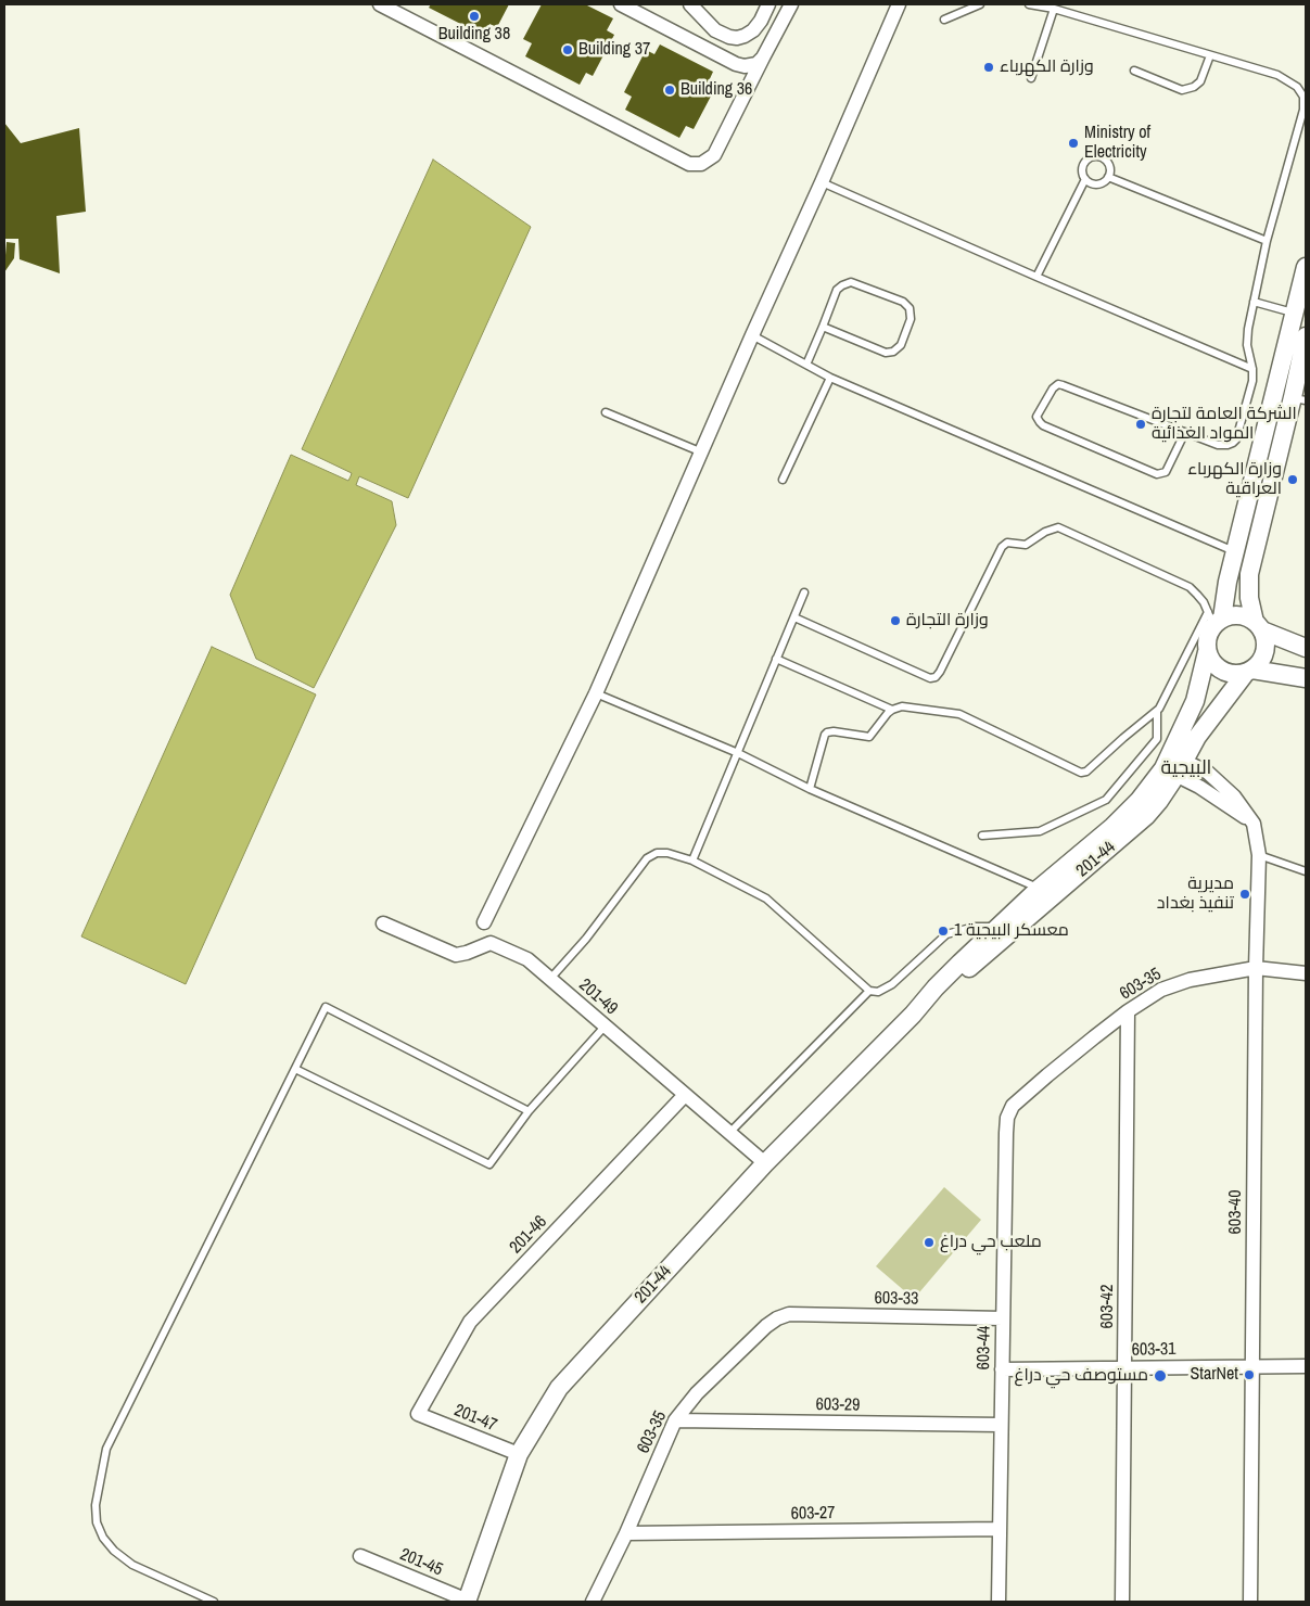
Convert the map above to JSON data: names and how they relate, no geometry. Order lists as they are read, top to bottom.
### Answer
{
  "streets": {
    "street": [
      "201-44",
      "603-35",
      "201-49",
      "603-40",
      "201-46",
      "603-33",
      "603-42",
      "603-44",
      "603-31",
      "603-29",
      "201-47",
      "603-27",
      "201-45"
    ]
  },
  "crossings": [
    ["201-44", "201-49"],
    ["201-44", "603-40"],
    ["201-44", "201-47"],
    ["201-44", "201-45"],
    ["603-35", "603-40"],
    ["603-35", "603-33"],
    ["603-35", "603-42"],
    ["603-35", "603-44"],
    ["603-35", "603-29"],
    ["603-35", "603-27"],
    ["201-49", "201-46"],
    ["603-40", "603-31"],
    ["201-46", "201-47"],
    ["603-33", "603-44"],
    ["603-42", "603-31"],
    ["603-44", "603-31"],
    ["603-44", "603-29"],
    ["603-44", "603-27"]
  ],
  "districts": ["البيجية"],
  "places": [
    "Building 38",
    "Building 37",
    "وزارة الكهرباء",
    "Building 36",
    "Ministry of Electricity",
    "الشركة العامة لتجارة المواد الغذائية",
    "وزارة الكهرباء العراقية",
    "وزارة التجارة",
    "مديرية تنفيذ بغداد",
    "معسكر البيجية 1",
    "ملعب حي دراغ",
    "StarNet",
    "مستوصف حي دراغ"
  ]
}
